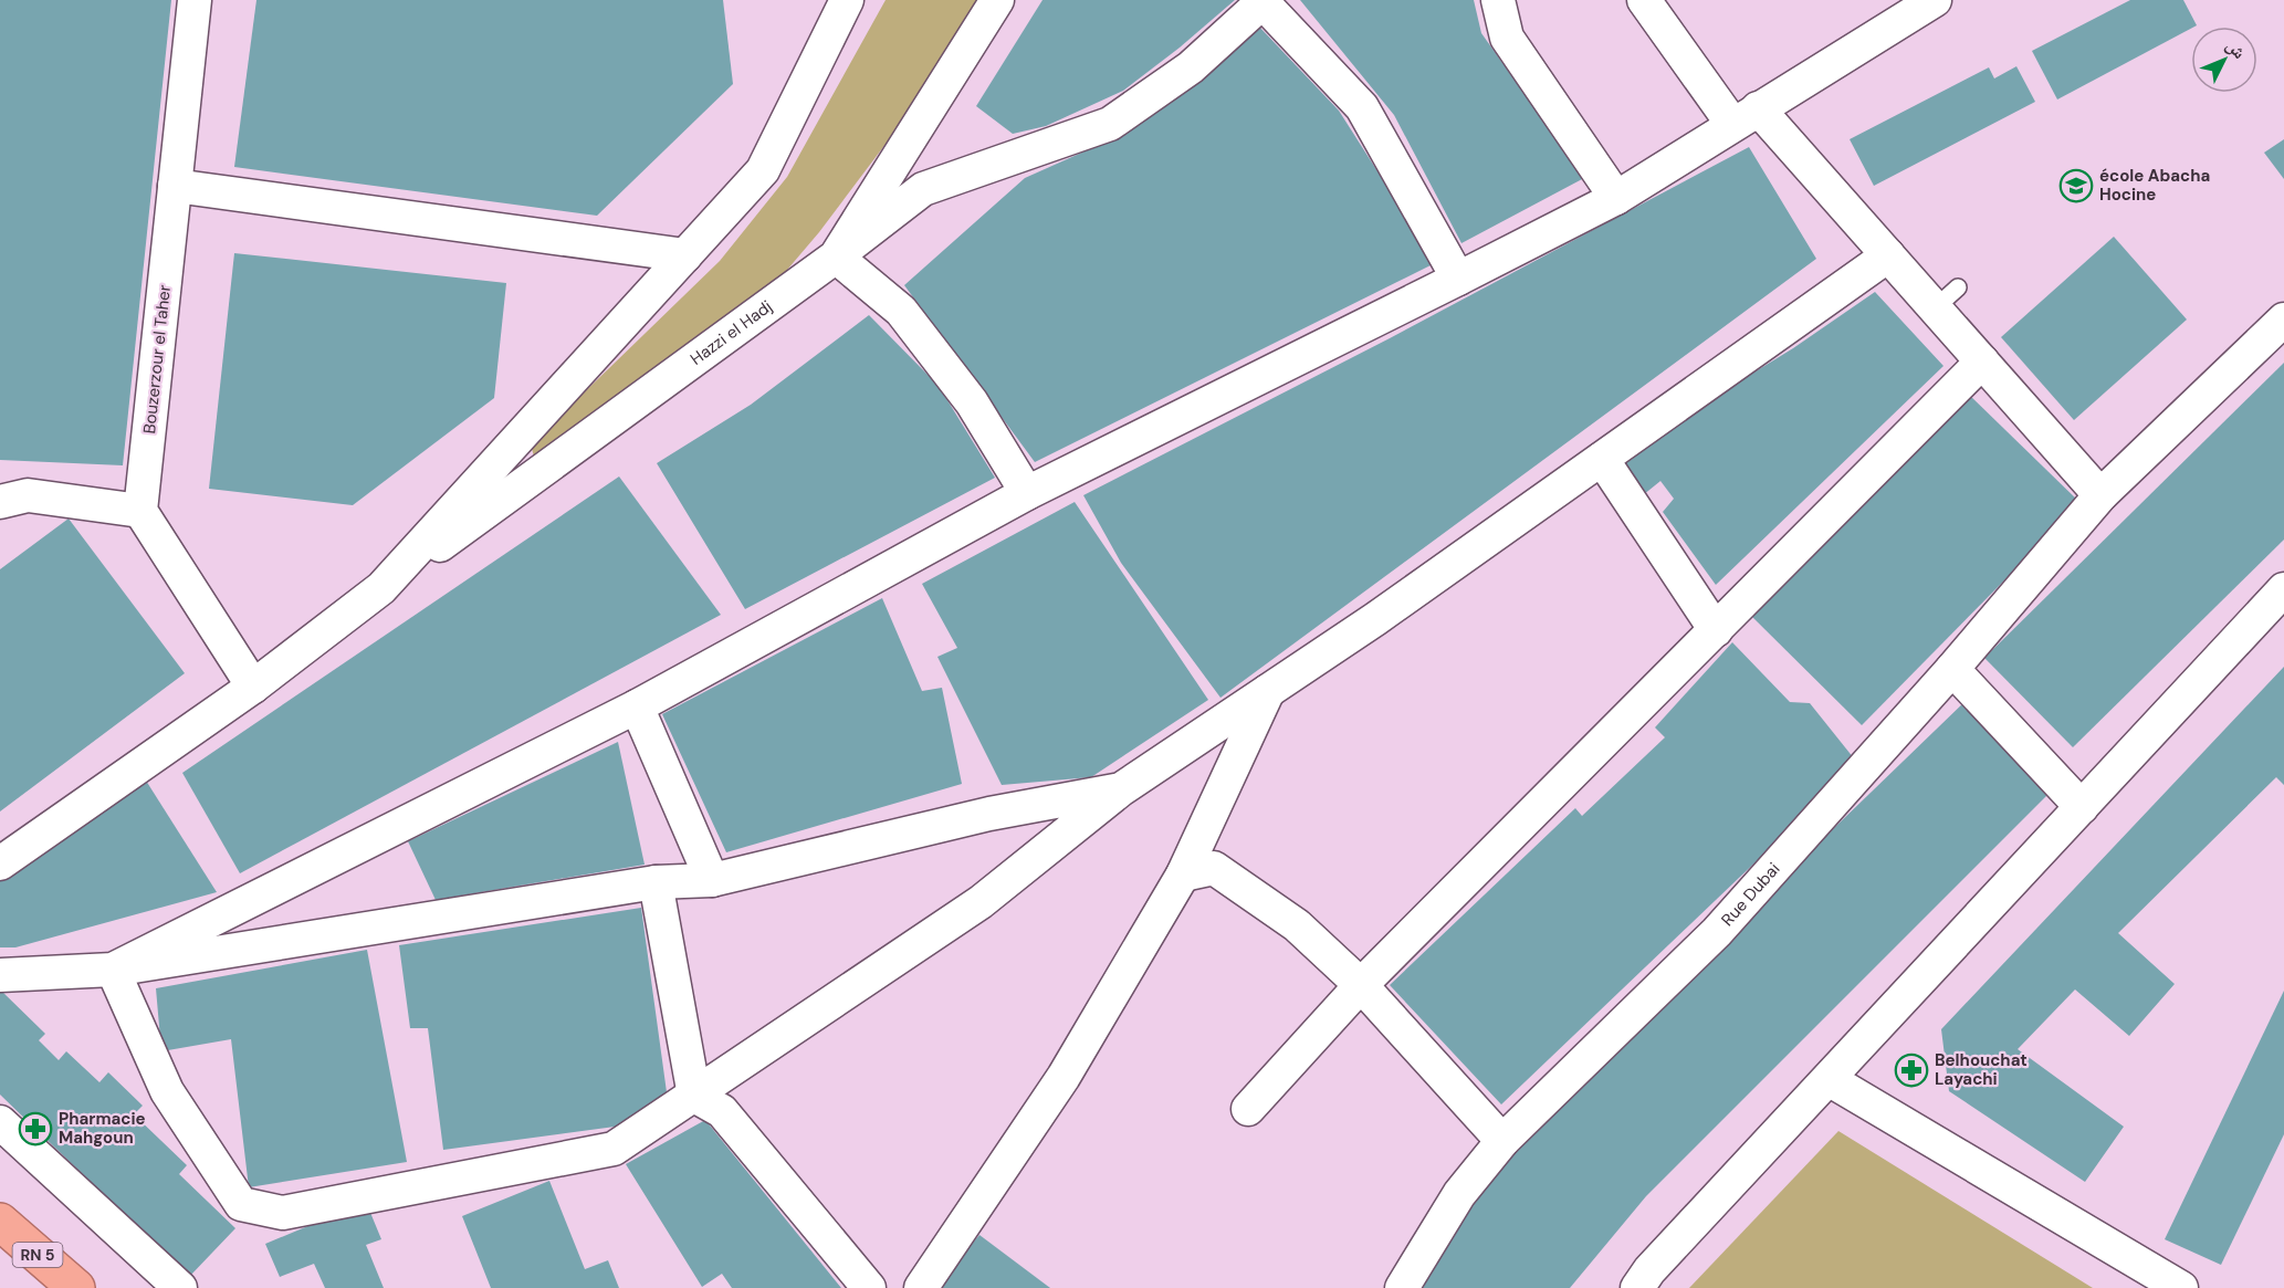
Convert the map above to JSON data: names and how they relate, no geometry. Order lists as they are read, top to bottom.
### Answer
{
  "streets": {
    "highway": ["RN 5"],
    "street": ["Hazzi el Hadj", "Bouzerzour el Taher", "Rue Dubai"]
  },
  "places": {
    "school or university": ["école Abacha Hocine"],
    "pharmacy": ["Belhouchat Layachi", "Pharmacie Mahgoun"]
  },
  "north": "top right"
}
